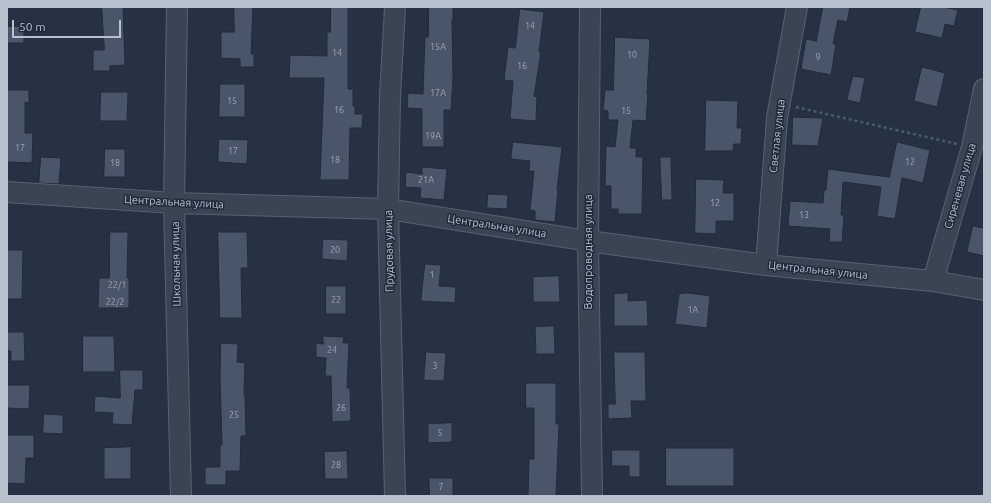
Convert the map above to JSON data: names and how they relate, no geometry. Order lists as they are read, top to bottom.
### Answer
{
  "streets": {
    "street": [
      "Светлая улица",
      "Сиреневая улица",
      "Центральная улица",
      "Прудовая улица",
      "Водопроводная улица",
      "Школьная улица"
    ]
  },
  "crossings": [
    ["Светлая улица", "Центральная улица"],
    ["Сиреневая улица", "Центральная улица"],
    ["Центральная улица", "Прудовая улица"],
    ["Центральная улица", "Водопроводная улица"],
    ["Центральная улица", "Школьная улица"]
  ],
  "house_numbers": [
    "14",
    "15А",
    "14",
    "10",
    "9",
    "16",
    "17А",
    "15",
    "16",
    "15",
    "19А",
    "17",
    "17",
    "18",
    "12",
    "18",
    "21А",
    "12",
    "13",
    "20",
    "1",
    "22/1",
    "22",
    "22/2",
    "1А",
    "24",
    "3",
    "26",
    "25",
    "5",
    "28",
    "7"
  ],
  "scale_bar": "50 m"
}
